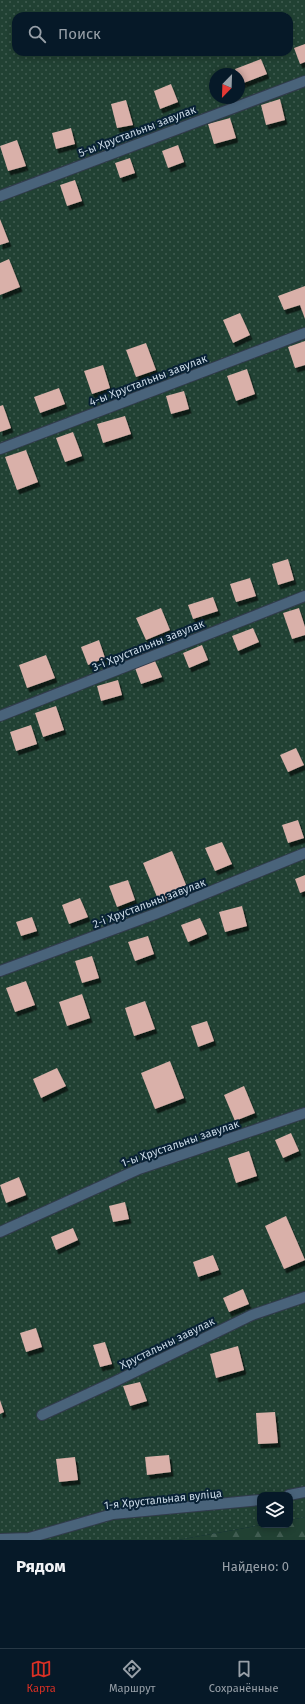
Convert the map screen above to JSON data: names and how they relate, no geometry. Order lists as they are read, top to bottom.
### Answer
{
  "streets": {
    "lane": [
      "5-ы Хрустальны завулак",
      "4-ы Хрустальны завулак",
      "3-і Хрустальны завулак",
      "2-і Хрустальны завулак",
      "1-ы Хрустальны завулак",
      "Хрустальны завулак",
      "1-я Хрустальная вуліца"
    ]
  },
  "north": "bottom left",
  "page": {
    "search": "Поиск",
    "heading": ["Рядом", "Найдено: 0"],
    "nav": ["Карта", "Маршрут", "Сохранённые"]
  }
}
